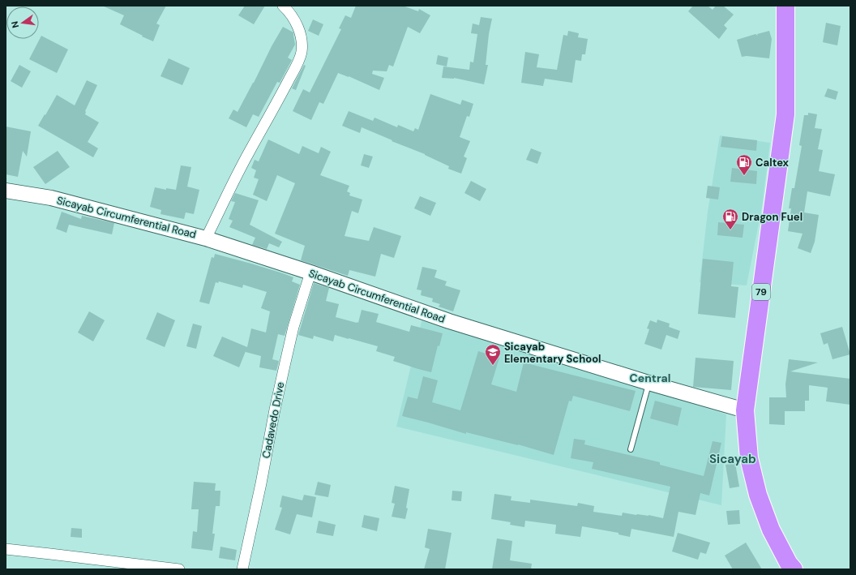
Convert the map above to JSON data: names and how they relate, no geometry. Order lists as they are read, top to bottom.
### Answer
{
  "streets": {
    "highway": ["79"],
    "street": ["Sicayab Circumferential Road", "Cadavedo Drive"]
  },
  "crossings": [
    ["Sicayab Circumferential Road", "79"],
    ["Sicayab Circumferential Road", "Cadavedo Drive"]
  ],
  "districts": ["Central", "Sicayab"],
  "places": {
    "fuel station": ["Caltex", "Dragon Fuel"],
    "school or university": ["Sicayab Elementary School"]
  },
  "north": "left"
}
